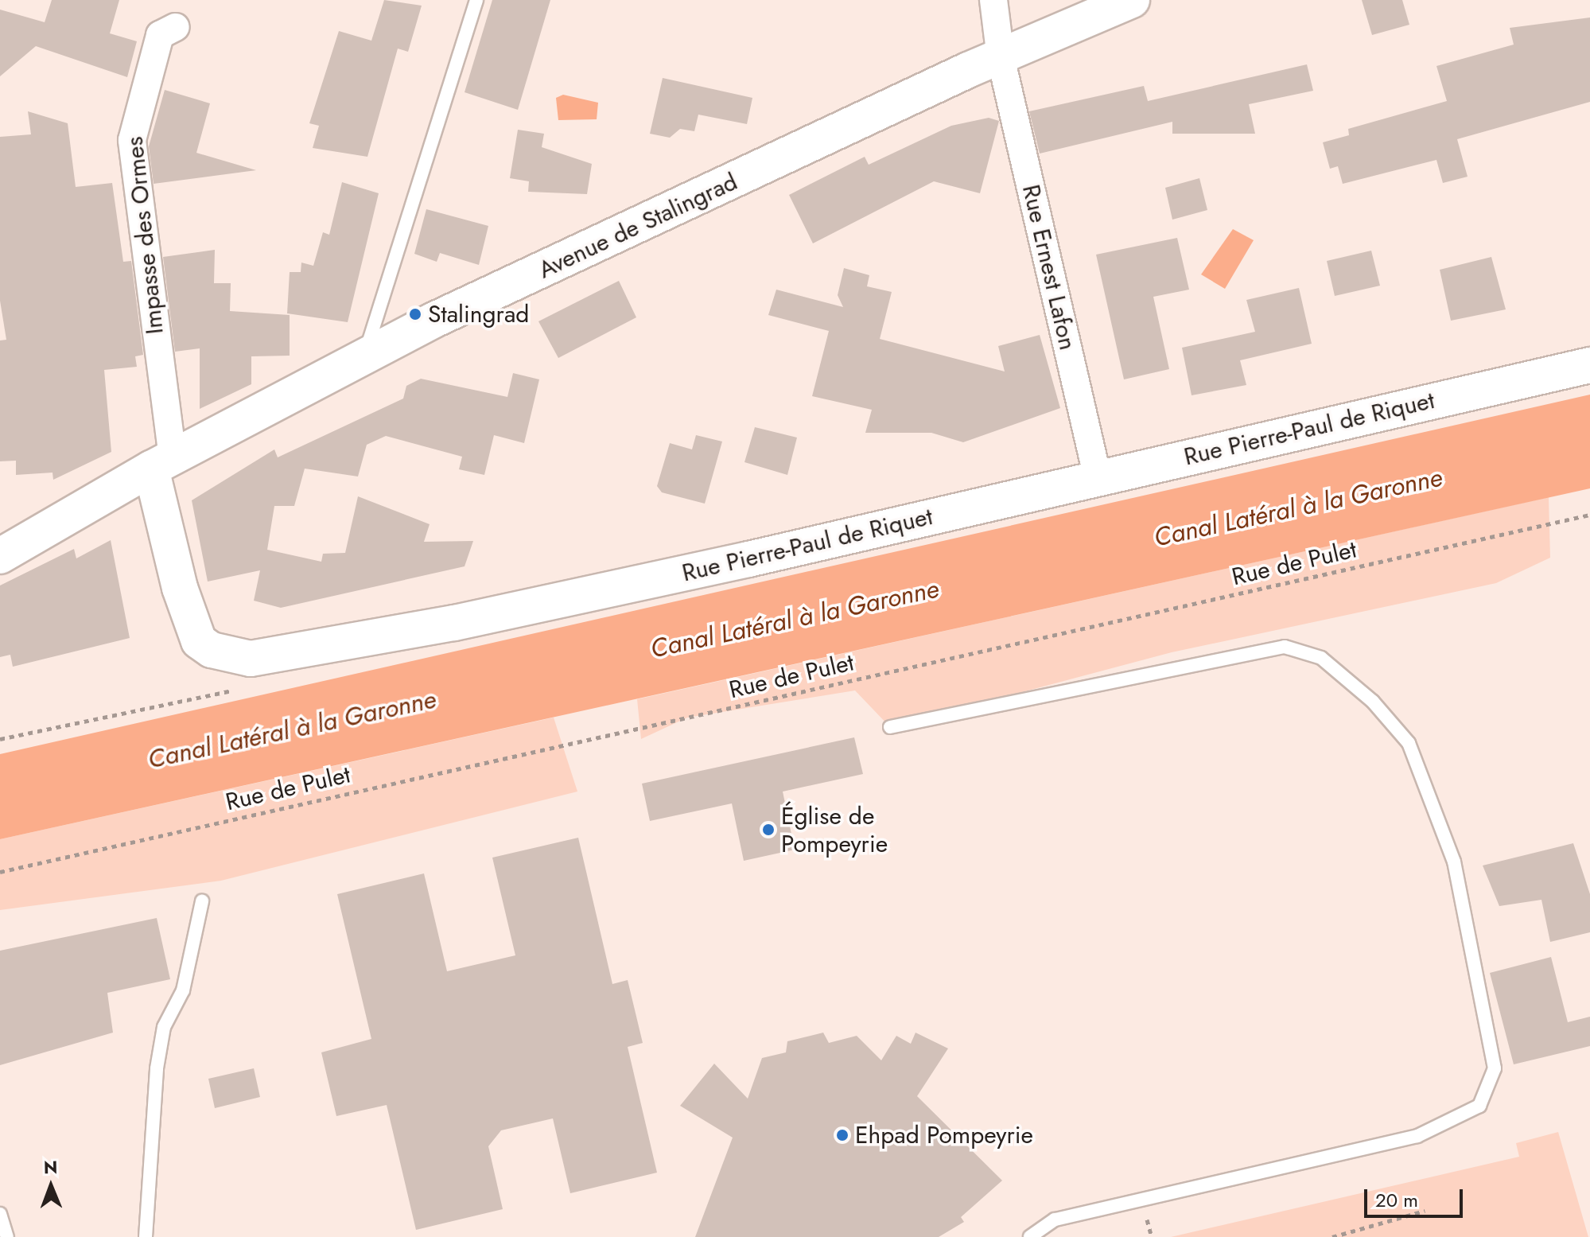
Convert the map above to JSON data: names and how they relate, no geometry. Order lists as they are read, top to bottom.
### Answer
{
  "streets": {
    "street": [
      "Avenue de Stalingrad",
      "Impasse des Ormes",
      "Rue Ernest Lafon",
      "Rue Pierre-Paul de Riquet"
    ],
    "path": ["Rue de Pulet"]
  },
  "crossings": [
    ["Avenue de Stalingrad", "Impasse des Ormes"],
    ["Avenue de Stalingrad", "Rue Ernest Lafon"],
    ["Avenue de Stalingrad", "Rue Pierre-Paul de Riquet"],
    ["Impasse des Ormes", "Rue Pierre-Paul de Riquet"],
    ["Rue Ernest Lafon", "Rue Pierre-Paul de Riquet"]
  ],
  "water": ["Canal Latéral à la Garonne"],
  "places": ["Stalingrad", "Église de Pompeyrie", "Ehpad Pompeyrie"],
  "scale_bar": "20 m",
  "north": "top"
}
